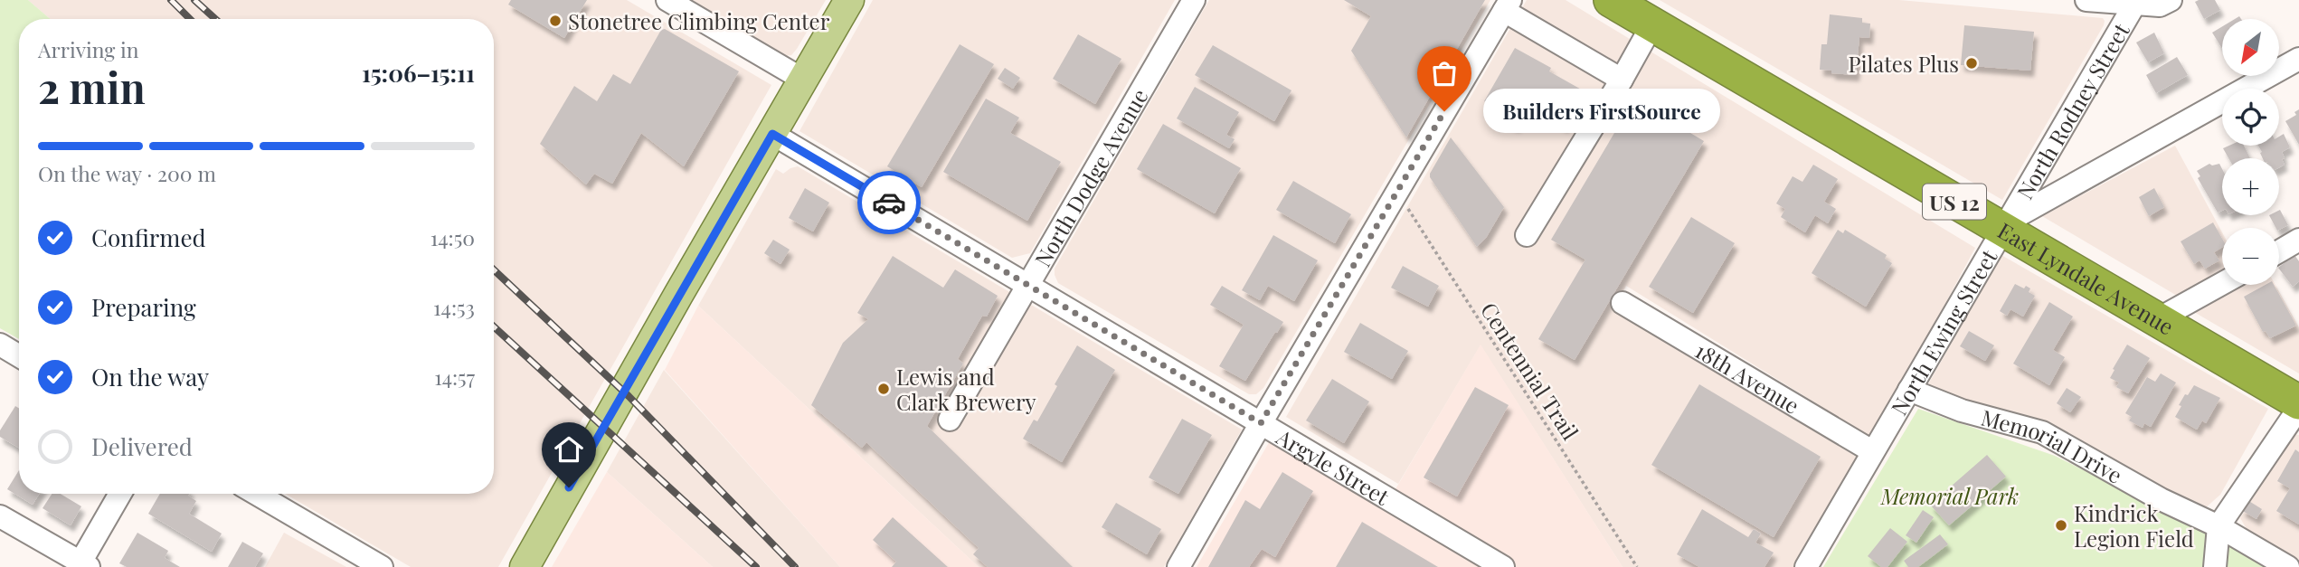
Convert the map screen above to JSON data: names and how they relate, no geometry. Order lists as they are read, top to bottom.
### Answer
{
  "streets": {
    "highway": ["US 12", "East Lyndale Avenue"],
    "street": [
      "North Rodney Street",
      "North Dodge Avenue",
      "North Ewing Street",
      "18th Avenue",
      "Memorial Drive",
      "Argyle Street"
    ],
    "path": ["Centennial Trail"]
  },
  "crossings": [
    ["North Rodney Street", "East Lyndale Avenue"],
    ["North Rodney Street", "North Ewing Street"],
    ["North Dodge Avenue", "Argyle Street"],
    ["East Lyndale Avenue", "North Ewing Street"],
    ["North Ewing Street", "18th Avenue"],
    ["North Ewing Street", "Memorial Drive"]
  ],
  "parks": ["Memorial Park"],
  "places": [
    "Stonetree Climbing Center",
    "Pilates Plus",
    "Builders FirstSource",
    "Lewis and Clark Brewery",
    "Kindrick Legion Field"
  ],
  "north": "bottom left",
  "page": {
    "map_buttons": ["+", "−"],
    "heading": ["2 min", "Arriving in", "15:06–15:11"],
    "bubble": "Builders FirstSource",
    "bar": "On the way · 200 m",
    "list": [
      ["Confirmed", "14:50"],
      ["Preparing", "14:53"],
      ["On the way", "14:57"],
      "Delivered"
    ]
  }
}
